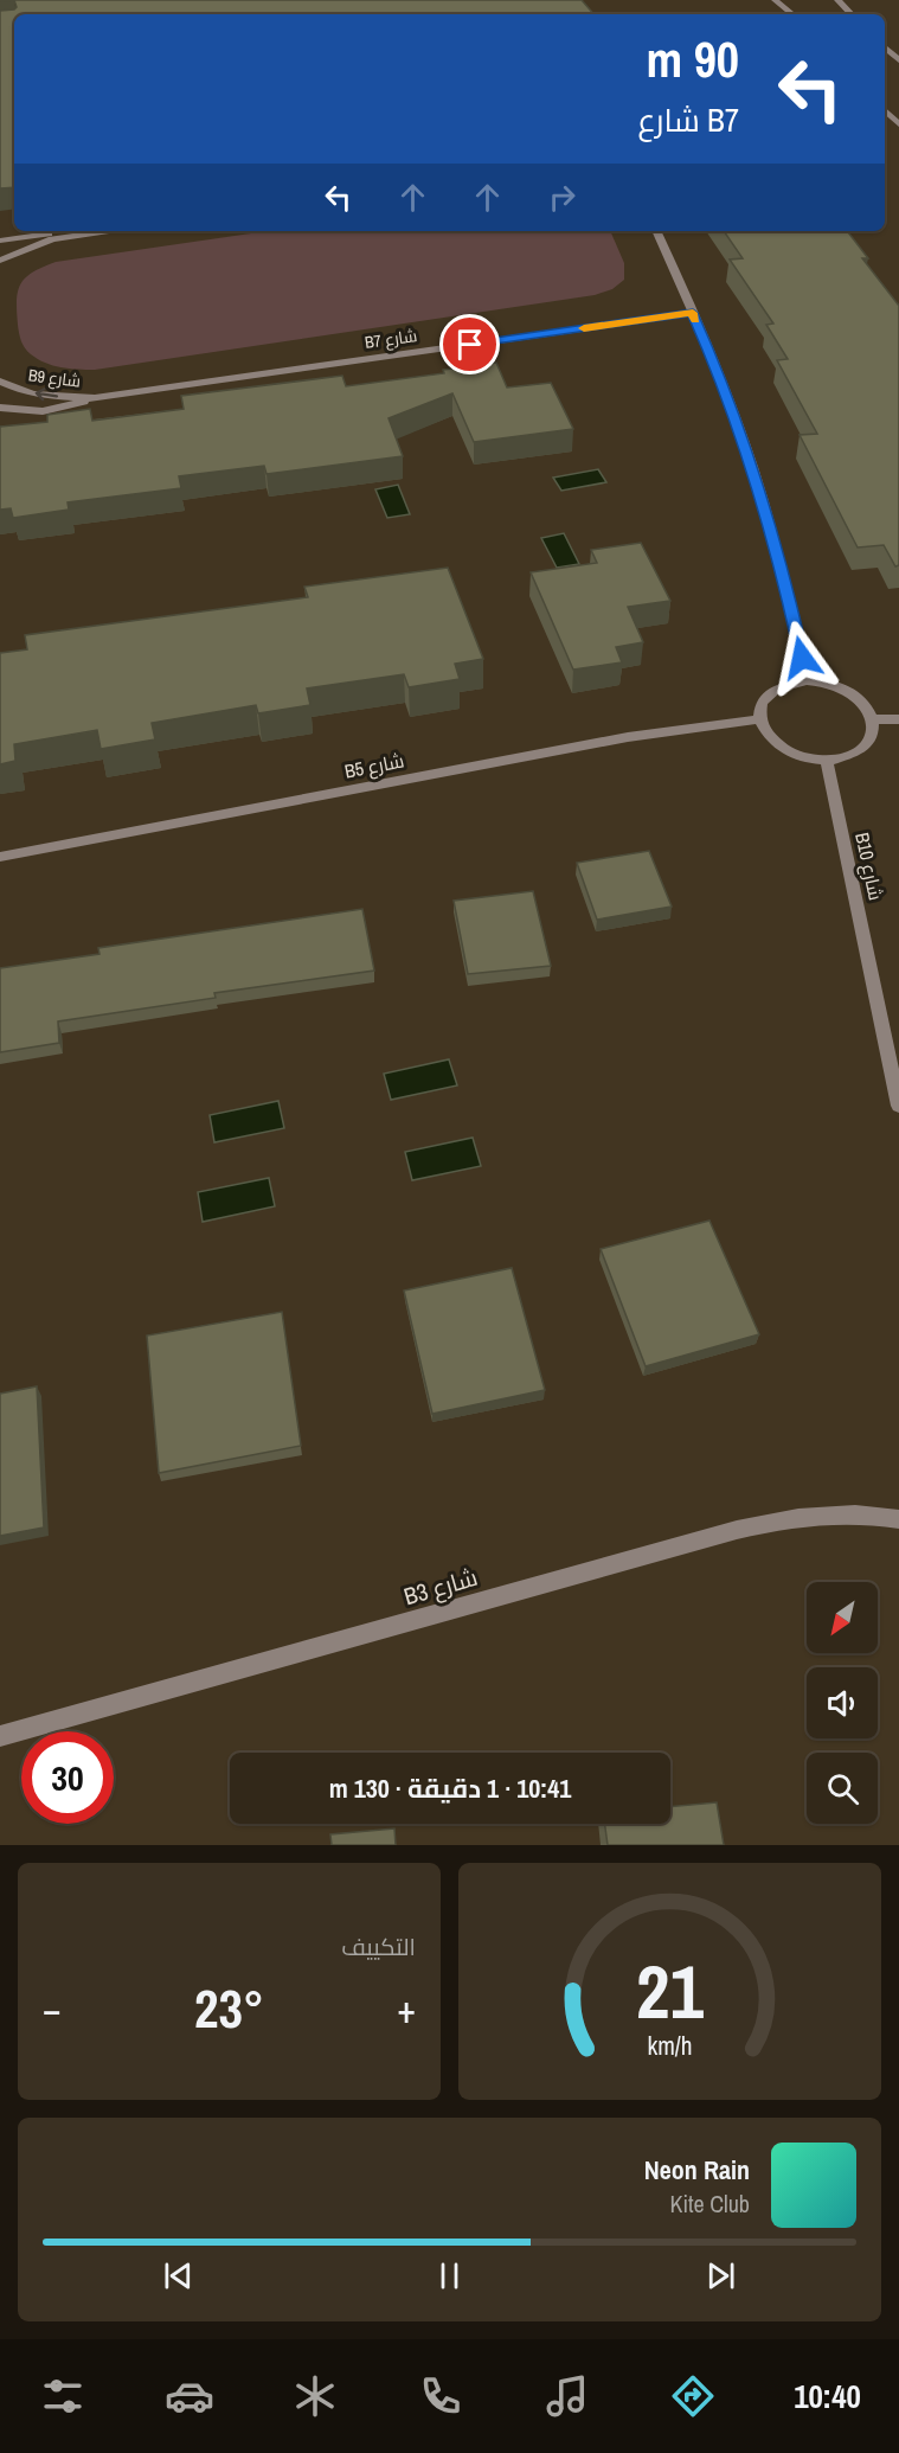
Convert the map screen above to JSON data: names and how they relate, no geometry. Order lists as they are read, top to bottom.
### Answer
{
  "streets": {
    "street": [
      "B7 شارع",
      "B9 شارع",
      "B5 شارع",
      "B10 شارع",
      "B3 شارع"
    ]
  },
  "crossings": [
    ["B7 شارع", "B9 شارع"],
    ["B5 شارع", "B10 شارع"]
  ],
  "north": "bottom left",
  "page": {
    "turn": ["90 m", "B7 شارع"],
    "limit": "30",
    "trip": "10:41 · 1 دقيقة · 130 m",
    "tile": "التكييف",
    "heat": ["−", "23°", "+"],
    "song": ["Neon Rain", "Kite Club"],
    "tabs": "10:40",
    "gauge": ["21", "km/h"]
  }
}
